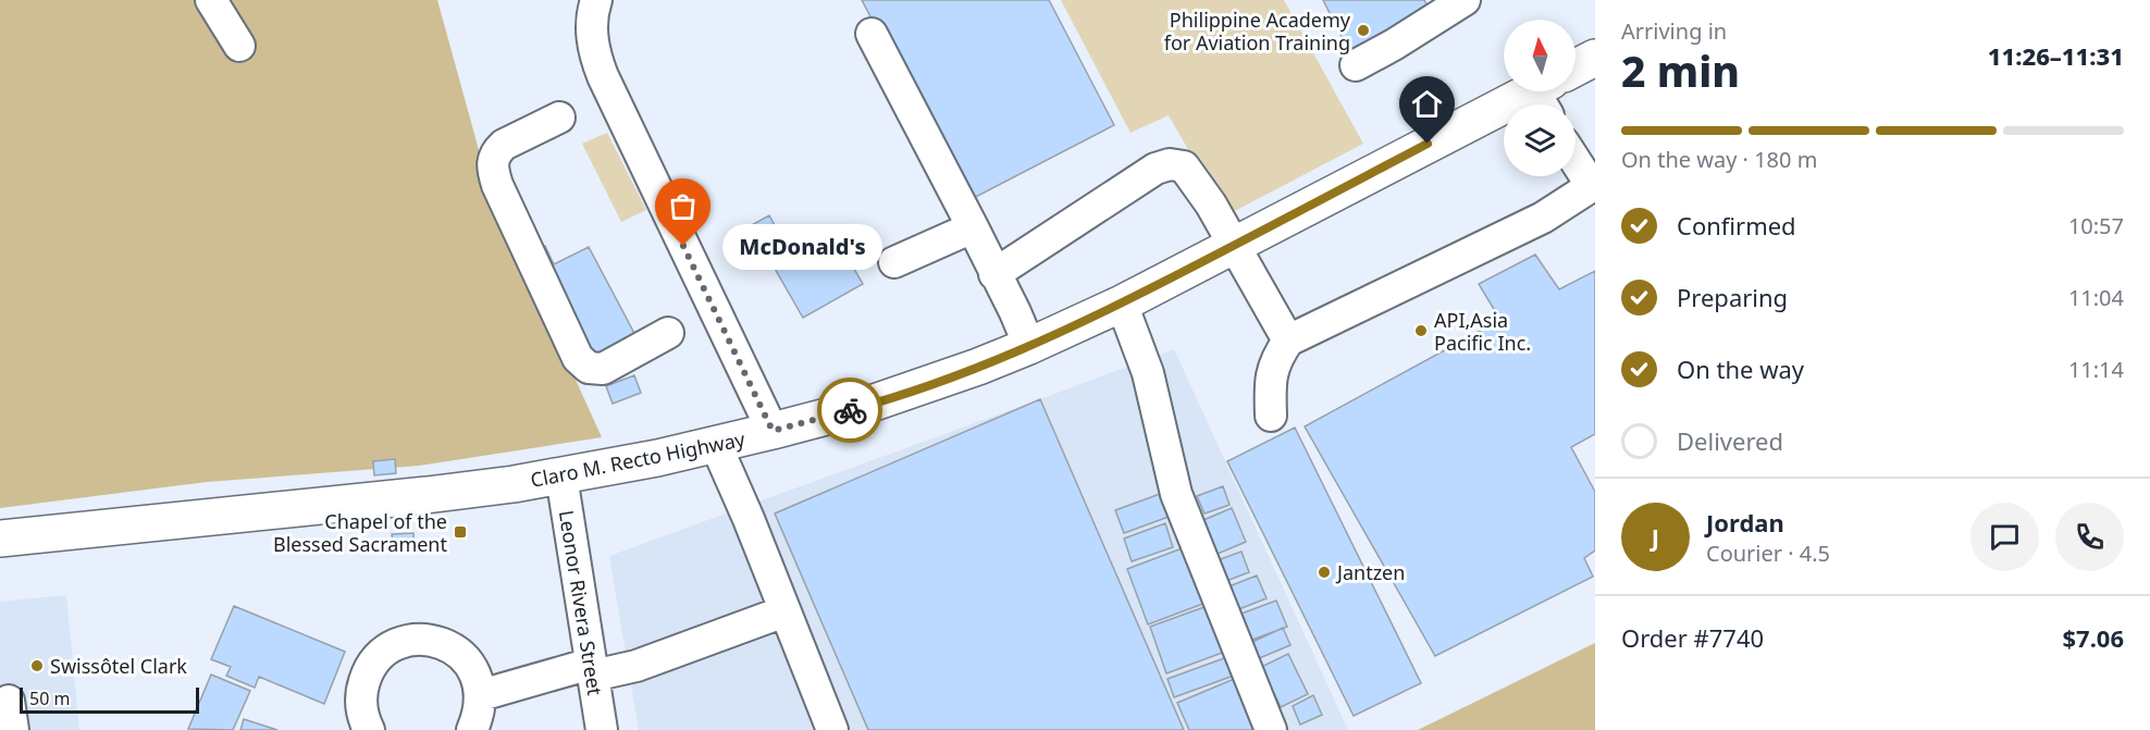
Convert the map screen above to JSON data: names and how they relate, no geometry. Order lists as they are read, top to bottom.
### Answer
{
  "streets": {
    "main road": ["Claro M. Recto Highway"],
    "street": ["Leonor Rivera Street"]
  },
  "crossings": [
    ["Claro M. Recto Highway", "Leonor Rivera Street"]
  ],
  "places": {
    "other": [
      "Philippine Academy for Aviation Training",
      "McDonald's",
      "API,Asia Pacific Inc.",
      "Jantzen",
      "Swissôtel Clark"
    ],
    "transit": ["Chapel of the Blessed Sacrament"]
  },
  "scale_bar": "50 m",
  "north": "top",
  "page": {
    "heading": ["2 min", "Arriving in", "11:26–11:31"],
    "panel": [
      "Jordan",
      "Courier · 4.5",
      "Order #7740",
      "$7.06"
    ],
    "bar": "On the way · 180 m",
    "list": [
      ["Confirmed", "10:57"],
      ["Preparing", "11:04"],
      ["On the way", "11:14"],
      "Delivered"
    ],
    "bubble": "McDonald's",
    "round": "J",
    "scale": "50 m"
  }
}
